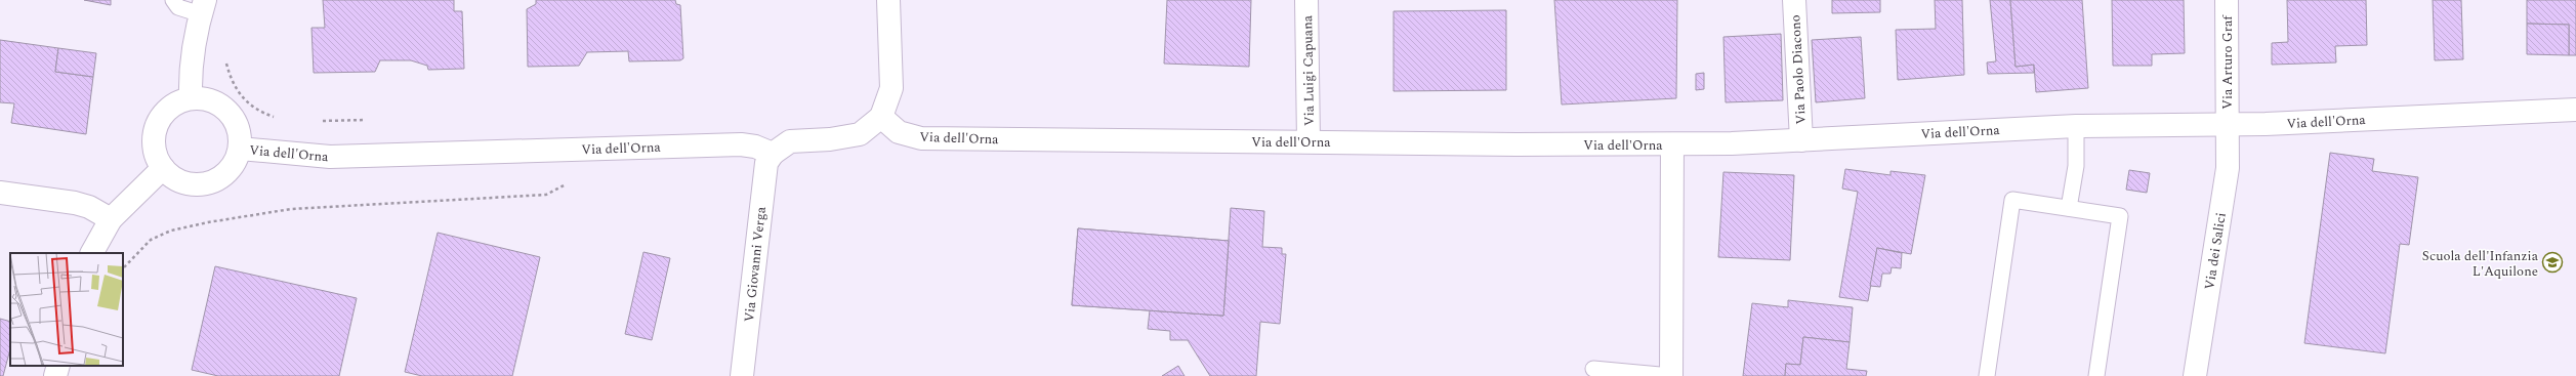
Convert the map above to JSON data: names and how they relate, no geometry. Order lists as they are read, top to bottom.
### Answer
{
  "streets": {
    "street": [
      "Via Arturo Graf",
      "Via Paolo Diacono",
      "Via Luigi Capuana",
      "Via dell'Orna",
      "Via dei Salici",
      "Via Giovanni Verga"
    ]
  },
  "crossings": [
    ["Via Arturo Graf", "Via dell'Orna"],
    ["Via Arturo Graf", "Via dei Salici"],
    ["Via Paolo Diacono", "Via dell'Orna"],
    ["Via Luigi Capuana", "Via dell'Orna"],
    ["Via dell'Orna", "Via dei Salici"],
    ["Via dell'Orna", "Via Giovanni Verga"]
  ],
  "places": {
    "school or university": ["Scuola dell'Infanzia L'Aquilone"]
  }
}
